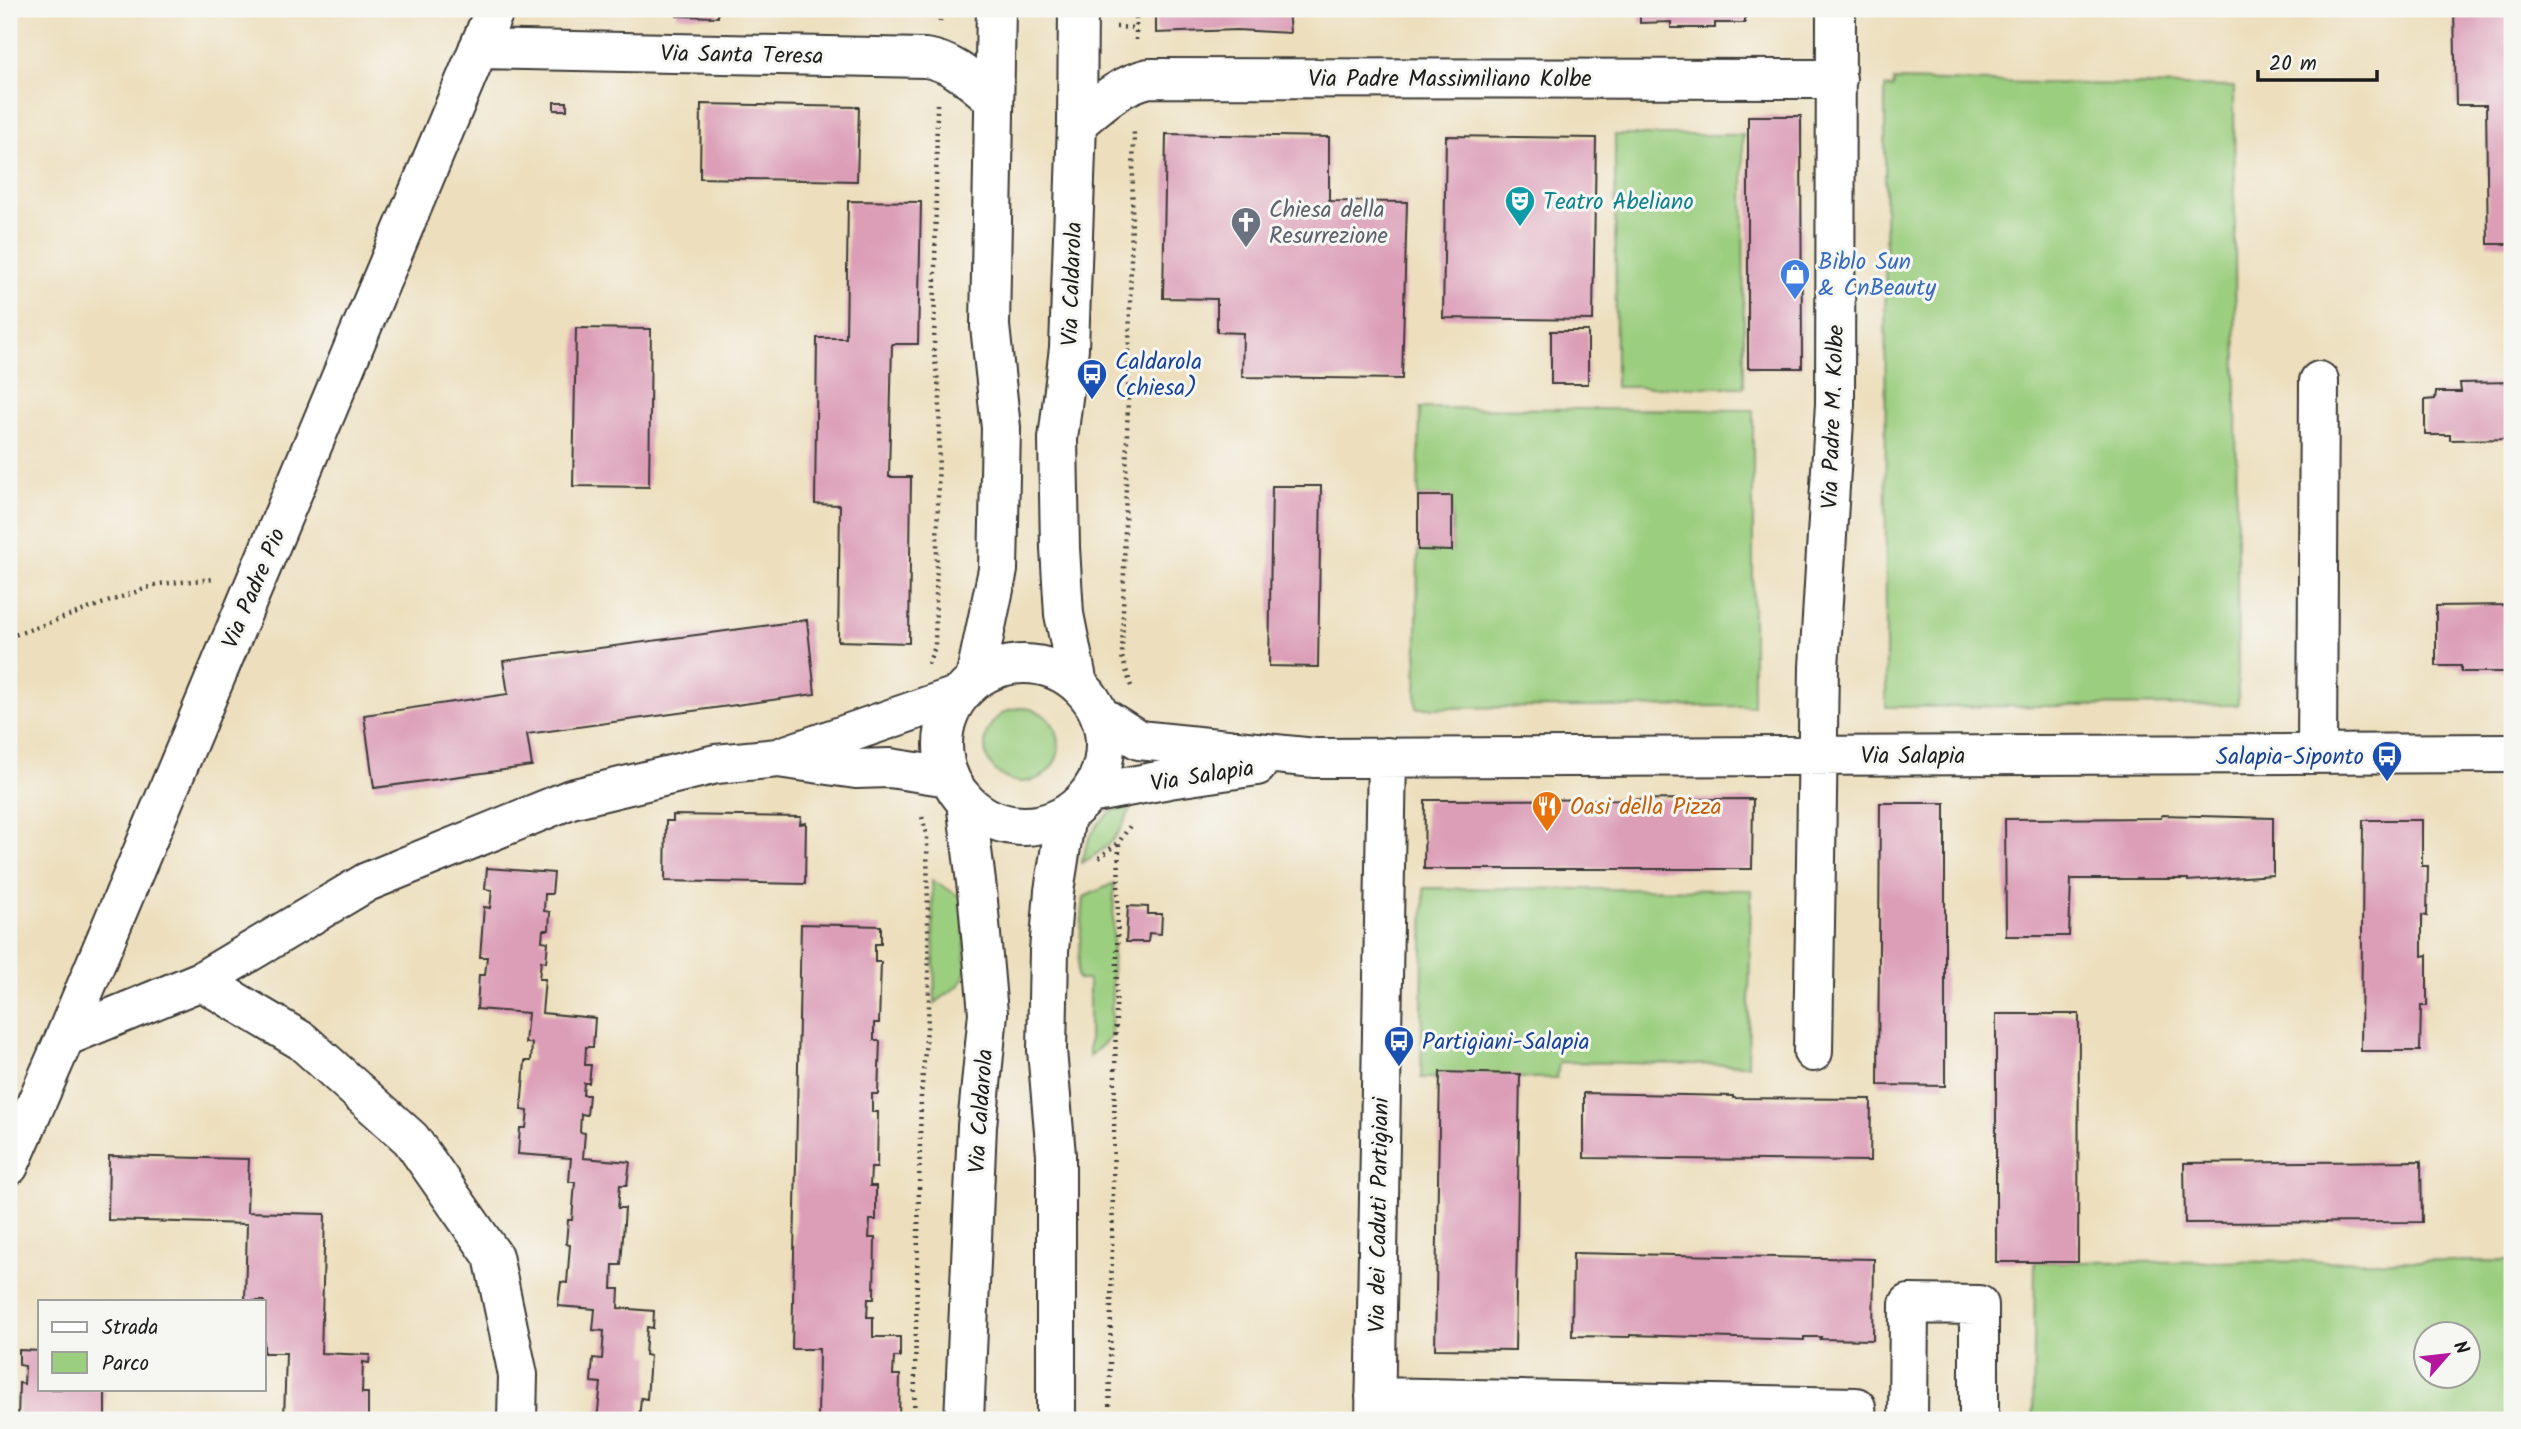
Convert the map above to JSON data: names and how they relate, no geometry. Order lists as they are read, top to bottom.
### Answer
{
  "streets": {
    "street": [
      "Via Santa Teresa",
      "Via Padre Massimiliano Kolbe",
      "Via Caldarola",
      "Via Padre M. Kolbe",
      "Via Padre Pio",
      "Via Salapia",
      "Via dei Caduti Partigiani"
    ]
  },
  "crossings": [
    ["Via Santa Teresa", "Via Padre Pio"],
    ["Via Padre Massimiliano Kolbe", "Via Caldarola"],
    ["Via Padre Massimiliano Kolbe", "Via Padre M. Kolbe"],
    ["Via Caldarola", "Via Salapia"],
    ["Via Padre M. Kolbe", "Via Salapia"],
    ["Via Salapia", "Via dei Caduti Partigiani"]
  ],
  "places": {
    "theatre": ["Teatro Abeliano"],
    "church": ["Chiesa della Resurrezione"],
    "shop": ["Biblo Sun & CnBeauty"],
    "bus stop": ["Caldarola (chiesa)", "Salapia-Siponto", "Partigiani-Salapia"],
    "restaurant": ["Oasi della Pizza"]
  },
  "legend": ["Strada", "Parco"],
  "scale_bar": "20 m",
  "north": "top right"
}
